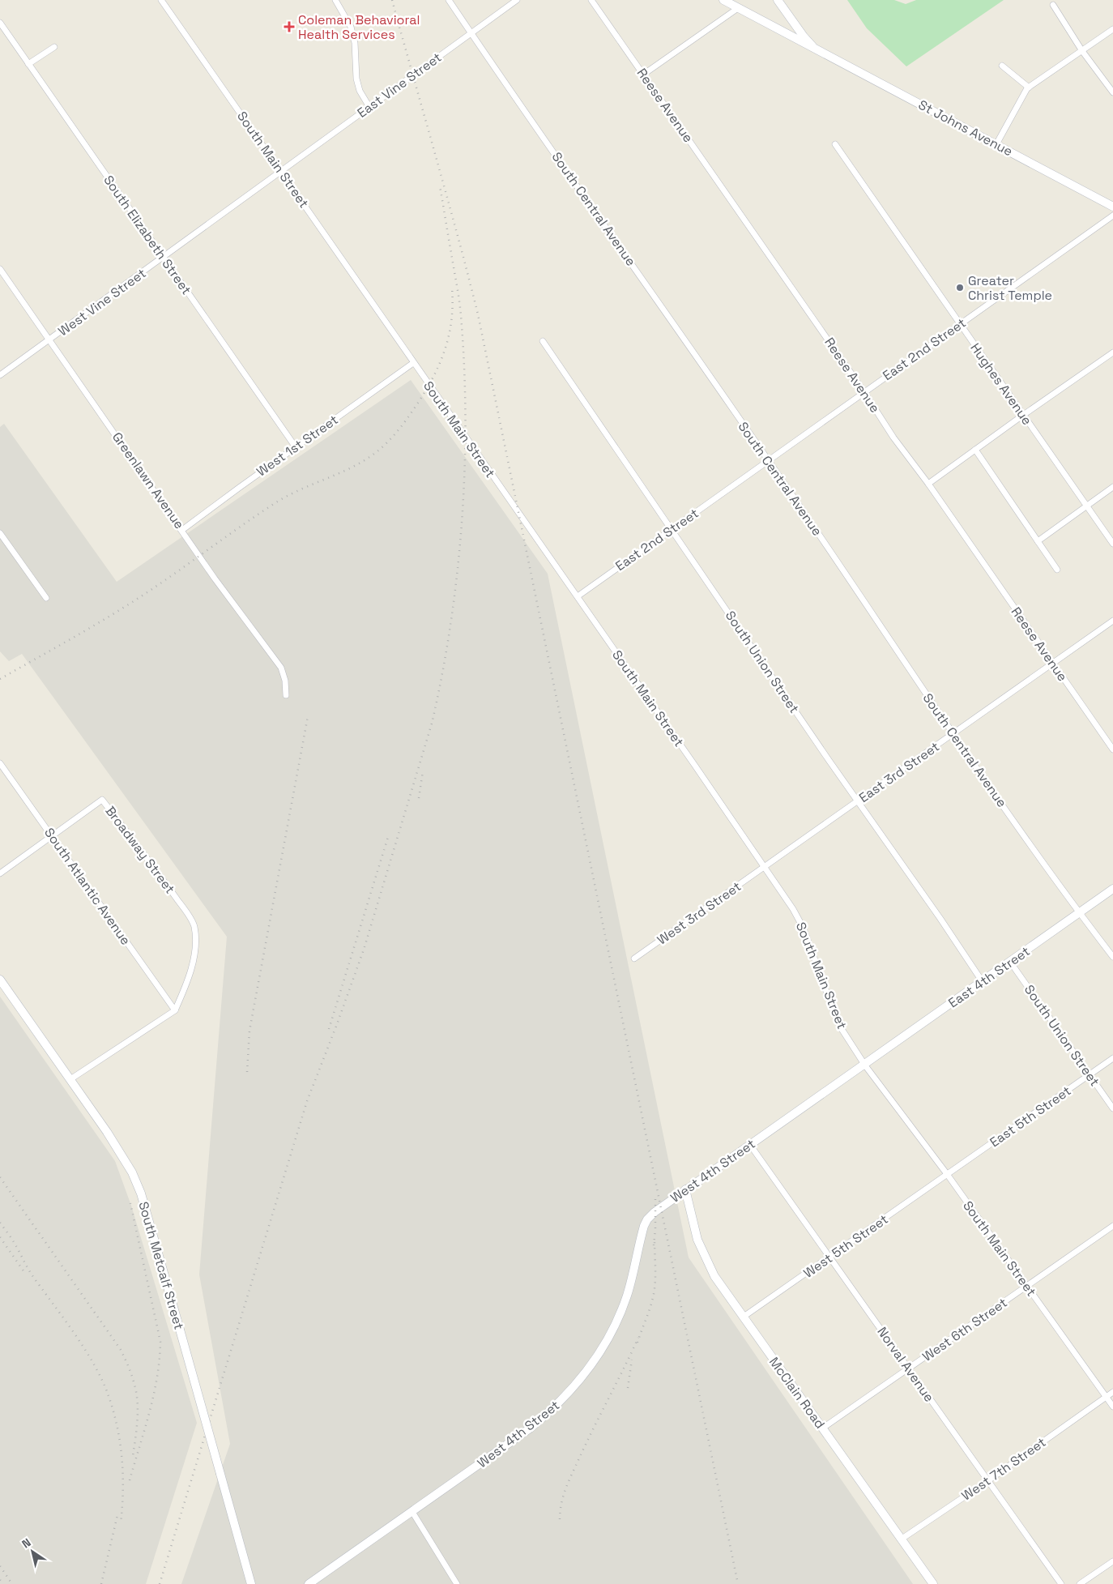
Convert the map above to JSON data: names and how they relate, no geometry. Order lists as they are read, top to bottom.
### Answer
{
  "streets": {
    "street": [
      "East Vine Street",
      "Reese Avenue",
      "St Johns Avenue",
      "South Main Street",
      "South Central Avenue",
      "South Elizabeth Street",
      "West Vine Street",
      "East 2nd Street",
      "Hughes Avenue",
      "West 1st Street",
      "Greenlawn Avenue",
      "South Union Street",
      "East 3rd Street",
      "Broadway Street",
      "South Atlantic Avenue",
      "West 3rd Street",
      "East 4th Street",
      "East 5th Street",
      "West 4th Street",
      "West 5th Street",
      "South Metcalf Street",
      "West 6th Street",
      "Norval Avenue",
      "McClain Road",
      "West 7th Street"
    ]
  },
  "crossings": [
    ["East Vine Street", "South Main Street"],
    ["East Vine Street", "South Central Avenue"],
    ["East Vine Street", "West Vine Street"],
    ["Reese Avenue", "East 2nd Street"],
    ["Reese Avenue", "East 3rd Street"],
    ["South Main Street", "West Vine Street"],
    ["South Main Street", "East 2nd Street"],
    ["South Main Street", "West 1st Street"],
    ["South Main Street", "East 3rd Street"],
    ["South Main Street", "West 3rd Street"],
    ["South Main Street", "East 4th Street"],
    ["South Main Street", "East 5th Street"],
    ["South Main Street", "West 4th Street"],
    ["South Main Street", "West 5th Street"],
    ["South Main Street", "West 6th Street"],
    ["South Main Street", "West 7th Street"],
    ["South Central Avenue", "East 2nd Street"],
    ["South Central Avenue", "East 3rd Street"],
    ["South Central Avenue", "East 4th Street"],
    ["South Elizabeth Street", "West Vine Street"],
    ["South Elizabeth Street", "West 1st Street"],
    ["West Vine Street", "Greenlawn Avenue"],
    ["East 2nd Street", "Hughes Avenue"],
    ["East 2nd Street", "South Union Street"],
    ["West 1st Street", "Greenlawn Avenue"],
    ["South Union Street", "East 3rd Street"],
    ["South Union Street", "East 4th Street"],
    ["South Union Street", "East 5th Street"],
    ["East 3rd Street", "West 3rd Street"],
    ["Broadway Street", "South Atlantic Avenue"],
    ["East 4th Street", "West 4th Street"],
    ["East 5th Street", "West 5th Street"],
    ["West 4th Street", "Norval Avenue"],
    ["West 4th Street", "McClain Road"],
    ["West 5th Street", "Norval Avenue"],
    ["West 5th Street", "McClain Road"],
    ["West 6th Street", "Norval Avenue"],
    ["West 6th Street", "McClain Road"],
    ["Norval Avenue", "West 7th Street"],
    ["McClain Road", "West 7th Street"]
  ],
  "places": {
    "health": ["Coleman Behavioral Health Services"],
    "other": ["Greater Christ Temple"]
  },
  "north": "top left"
}
